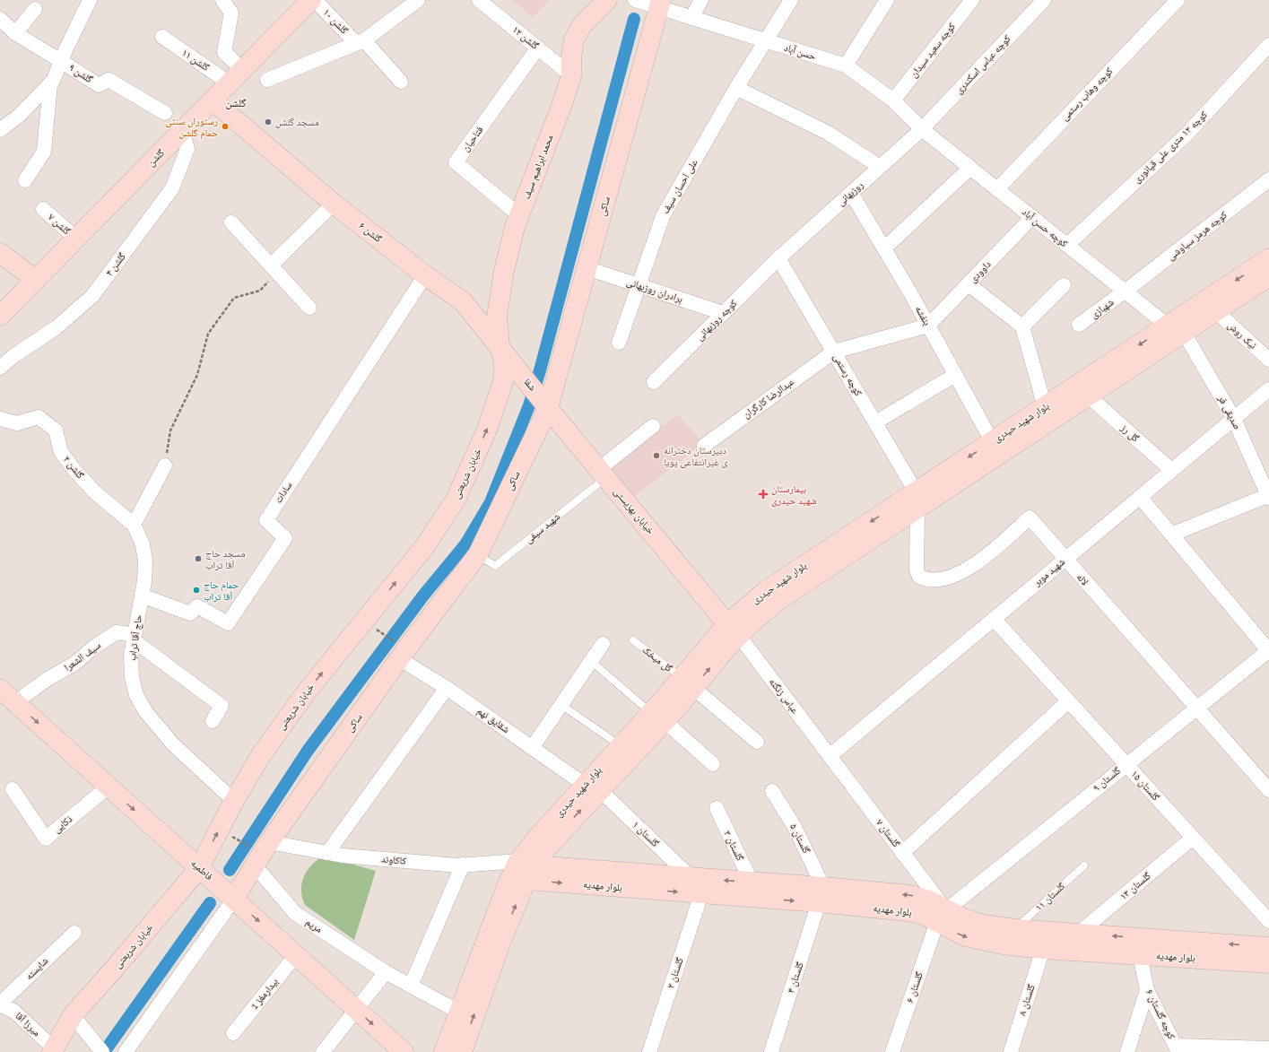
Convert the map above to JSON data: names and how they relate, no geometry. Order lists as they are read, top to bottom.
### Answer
{
  "streets": {
    "street": [
      "گلشن ۱۰",
      "گلشن ۱۲",
      "کوچه سعید سیدان",
      "حسن آباد",
      "گلشن ۱۱",
      "کوچه عباس اسکندری",
      "گلشن ۹",
      "کوچه وهاب رستمی",
      "فتاحیان",
      "کوچه ۱۲ متری علی قپانوری",
      "گلشن",
      "محمد ابراهیم سیف",
      "علی احسان سیف",
      "روزبهانی",
      "ساکی",
      "گلشن ۷",
      "کوچه حسن آباد",
      "گلشن ۶",
      "کوچه هرمز سیاوشی",
      "گلشن ۴",
      "داوودی",
      "برادران روزبهانی",
      "شهبازی",
      "بنفشه",
      "کوچه روزبهانی",
      "نیک روش",
      "کوچه رستمی",
      "شفا",
      "عبدالرضا کارگران",
      "صدیقی فر",
      "بلوار شهید حیدری",
      "گل رز",
      "گلشن ۲",
      "خیابان شریعتی",
      "سادات",
      "خیابان بهزیستی",
      "شهید موبر",
      "لاله",
      "حاج آقا تراب",
      "سیف الشعرا",
      "عباس زنگنه",
      "شقایق نهم",
      "گلستان ۹",
      "گلستان ۱۵",
      "ذکایی",
      "گلستان ۷",
      "گلستان ۱",
      "گلستان ۵",
      "گلستان ۳",
      "کاکاوند",
      "فاطمیه",
      "بلوار مهدیه",
      "گلستان ۱۳",
      "مریم",
      "شایسته",
      "گلستان ۲",
      "گلستان ۴",
      "گلستان ۶",
      "بیدارمغز 1",
      "گلستان ۸",
      "کوچه گلستان ۶",
      "میرزا آقا"
    ],
    "lane": ["شهید سیفی", "گل میخک", "گلستان ۱۱"]
  },
  "crossings": [
    ["گلشن ۱۰", "گلشن"],
    ["گلشن ۱۲", "فتاحیان"],
    ["گلشن ۱۲", "محمد ابراهیم سیف"],
    ["کوچه سعید سیدان", "حسن آباد"],
    ["حسن آباد", "کوچه عباس اسکندری"],
    ["حسن آباد", "علی احسان سیف"],
    ["حسن آباد", "روزبهانی"],
    ["حسن آباد", "ساکی"],
    ["حسن آباد", "کوچه حسن آباد"],
    ["گلشن ۱۱", "گلشن"],
    ["کوچه عباس اسکندری", "روزبهانی"],
    ["کوچه عباس اسکندری", "کوچه حسن آباد"],
    ["کوچه وهاب رستمی", "کوچه حسن آباد"],
    ["فتاحیان", "محمد ابراهیم سیف"],
    ["کوچه ۱۲ متری علی قپانوری", "کوچه حسن آباد"],
    ["گلشن", "گلشن ۷"],
    ["گلشن", "گلشن ۶"],
    ["گلشن", "گلشن ۴"],
    ["محمد ابراهیم سیف", "گلشن ۶"],
    ["محمد ابراهیم سیف", "خیابان شریعتی"],
    ["علی احسان سیف", "برادران روزبهانی"],
    ["روزبهانی", "کوچه حسن آباد"],
    ["روزبهانی", "بنفشه"],
    ["روزبهانی", "کوچه روزبهانی"],
    ["روزبهانی", "کوچه رستمی"],
    ["ساکی", "برادران روزبهانی"],
    ["ساکی", "شفا"],
    ["ساکی", "خیابان بهزیستی"],
    ["ساکی", "شهید سیفی"],
    ["ساکی", "شقایق نهم"],
    ["ساکی", "کاکاوند"],
    ["ساکی", "فاطمیه"],
    ["ساکی", "مریم"],
    ["کوچه حسن آباد", "کوچه هرمز سیاوشی"],
    ["کوچه حسن آباد", "داوودی"],
    ["کوچه حسن آباد", "شهبازی"],
    ["کوچه حسن آباد", "صدیقی فر"],
    ["کوچه حسن آباد", "بلوار شهید حیدری"],
    ["گلشن ۶", "شفا"],
    ["گلشن ۶", "خیابان شریعتی"],
    ["گلشن ۶", "سادات"],
    ["کوچه هرمز سیاوشی", "شهبازی"],
    ["داوودی", "بنفشه"],
    ["برادران روزبهانی", "کوچه روزبهانی"],
    ["بنفشه", "بلوار شهید حیدری"],
    ["کوچه روزبهانی", "کوچه رستمی"],
    ["نیک روش", "بلوار شهید حیدری"],
    ["کوچه رستمی", "عبدالرضا کارگران"],
    ["کوچه رستمی", "بلوار شهید حیدری"],
    ["کوچه رستمی", "لاله"],
    ["شفا", "خیابان بهزیستی"],
    ["صدیقی فر", "بلوار شهید حیدری"],
    ["صدیقی فر", "شهید موبر"],
    ["بلوار شهید حیدری", "گل رز"],
    ["بلوار شهید حیدری", "خیابان بهزیستی"],
    ["بلوار شهید حیدری", "لاله"],
    ["بلوار شهید حیدری", "گل میخک"],
    ["بلوار شهید حیدری", "عباس زنگنه"],
    ["بلوار شهید حیدری", "شقایق نهم"],
    ["بلوار شهید حیدری", "گلستان ۱"],
    ["بلوار شهید حیدری", "کاکاوند"],
    ["بلوار شهید حیدری", "بلوار مهدیه"],
    ["بلوار شهید حیدری", "مریم"],
    ["گل رز", "شهید موبر"],
    ["گلشن ۲", "حاج آقا تراب"],
    ["خیابان شریعتی", "حاج آقا تراب"],
    ["خیابان شریعتی", "فاطمیه"],
    ["خیابان شریعتی", "میرزا آقا"],
    ["سادات", "حاج آقا تراب"],
    ["خیابان بهزیستی", "شهید سیفی"],
    ["خیابان بهزیستی", "عباس زنگنه"],
    ["شهید موبر", "لاله"],
    ["شهید موبر", "عباس زنگنه"],
    ["شهید موبر", "گلستان ۱۵"],
    ["شهید موبر", "گلستان ۷"],
    ["لاله", "گلستان ۹"],
    ["حاج آقا تراب", "سیف الشعرا"],
    ["سیف الشعرا", "فاطمیه"],
    ["عباس زنگنه", "گلستان ۷"],
    ["شقایق نهم", "گلستان ۱"],
    ["گلستان ۹", "گلستان ۱۵"],
    ["گلستان ۹", "گلستان ۷"],
    ["گلستان ۹", "بلوار مهدیه"],
    ["گلستان ۹", "گلستان ۶"],
    ["گلستان ۱۵", "گلستان ۱۳"],
    ["ذکایی", "فاطمیه"],
    ["گلستان ۷", "بلوار مهدیه"],
    ["گلستان ۷", "گلستان ۶"],
    ["گلستان ۱", "بلوار مهدیه"],
    ["گلستان ۱", "گلستان ۲"],
    ["گلستان ۵", "بلوار مهدیه"],
    ["گلستان ۵", "گلستان ۴"],
    ["گلستان ۳", "بلوار مهدیه"],
    ["کاکاوند", "بلوار مهدیه"],
    ["فاطمیه", "بیدارمغز 1"],
    ["بلوار مهدیه", "گلستان ۱۳"],
    ["بلوار مهدیه", "گلستان ۱۱"],
    ["بلوار مهدیه", "گلستان ۲"],
    ["بلوار مهدیه", "گلستان ۴"],
    ["بلوار مهدیه", "گلستان ۶"],
    ["بلوار مهدیه", "گلستان ۸"],
    ["بلوار مهدیه", "کوچه گلستان ۶"],
    ["شایسته", "میرزا آقا"]
  ],
  "one_way": ["فاطمیه"],
  "districts": ["گلشن"],
  "places": {
    "other": [
      "مسجد گلشن",
      "رستوران سنتی حمام گلشن",
      "دبیرستان دخترانه ی غیرانتفاعی پویا",
      "مسجد حاج آقا تراب",
      "حمام حاج آقا تراب"
    ],
    "health": ["بیمارستان شهید حیدری"]
  }
}
